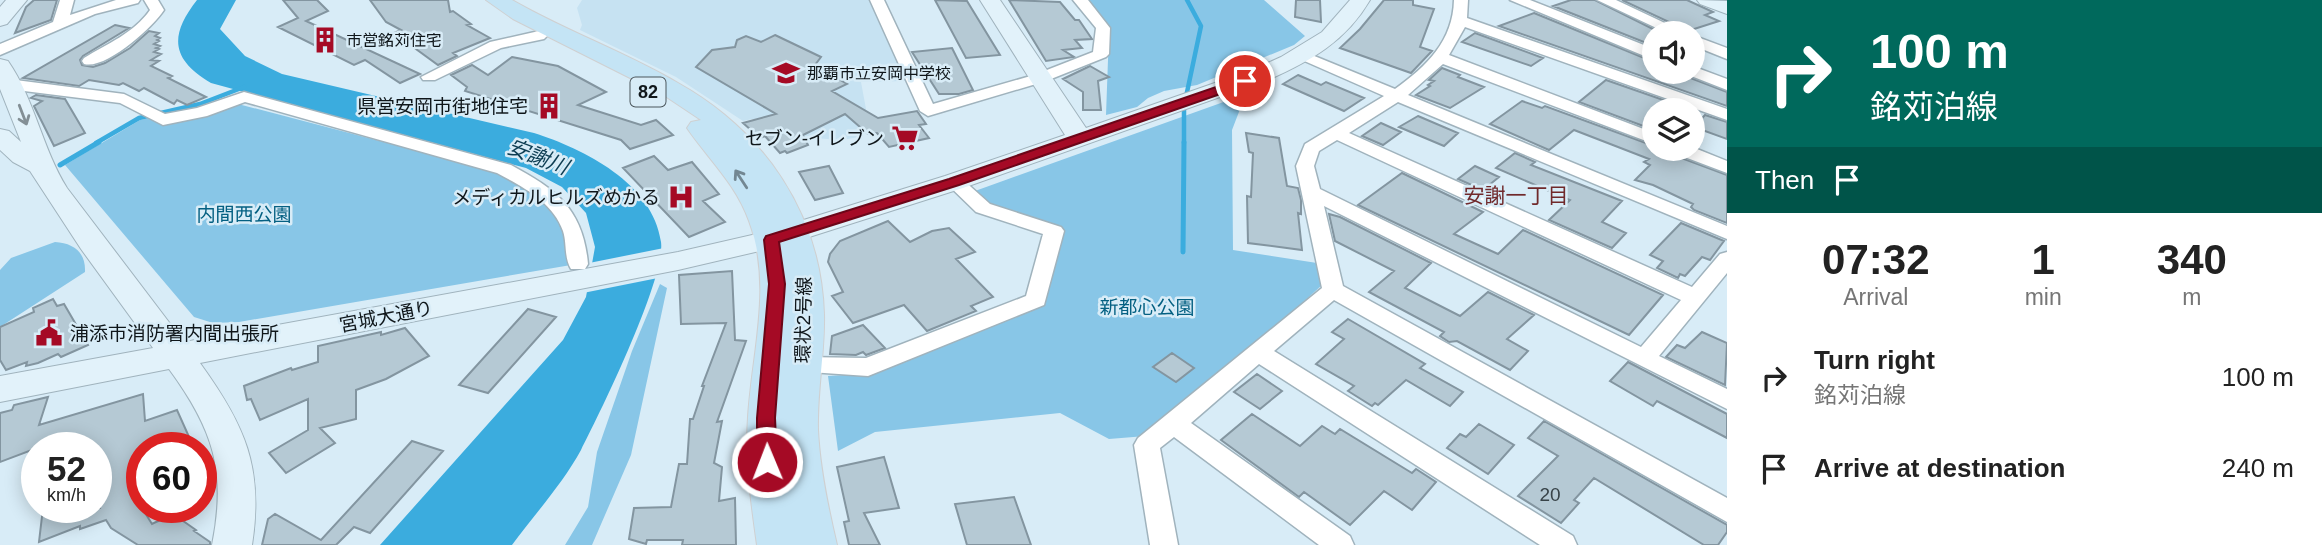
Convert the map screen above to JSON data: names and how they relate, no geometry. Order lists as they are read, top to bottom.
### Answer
{
  "streets": {
    "main road": ["82", "環状2号線"],
    "street": ["宮城大通り"]
  },
  "crossings": [
    ["宮城大通り", "環状2号線"]
  ],
  "districts": ["安謝一丁目"],
  "water": ["安謝川"],
  "parks": ["内間西公園", "新都心公園"],
  "places": {
    "building": ["市営銘苅住宅", "県営安岡市街地住宅"],
    "school or university": ["那覇市立安岡中学校"],
    "supermarket": ["セブン-イレブン"],
    "hospital": ["メディカルヒルズめかる"],
    "public building": ["浦添市消防署内間出張所"]
  },
  "house_numbers": ["20"],
  "page": {
    "turn": ["100 m", "銘苅泊線"],
    "then": "Then",
    "eta": [
      "07:32",
      "Arrival",
      "1",
      "min",
      "340",
      "m"
    ],
    "list": [
      {
        "name": "Turn right",
        "note": "銘苅泊線",
        "value": "100 m"
      },
      {
        "name": "Arrive at destination",
        "value": "240 m"
      }
    ],
    "speed": "52 km/h",
    "limit": "60"
  }
}
